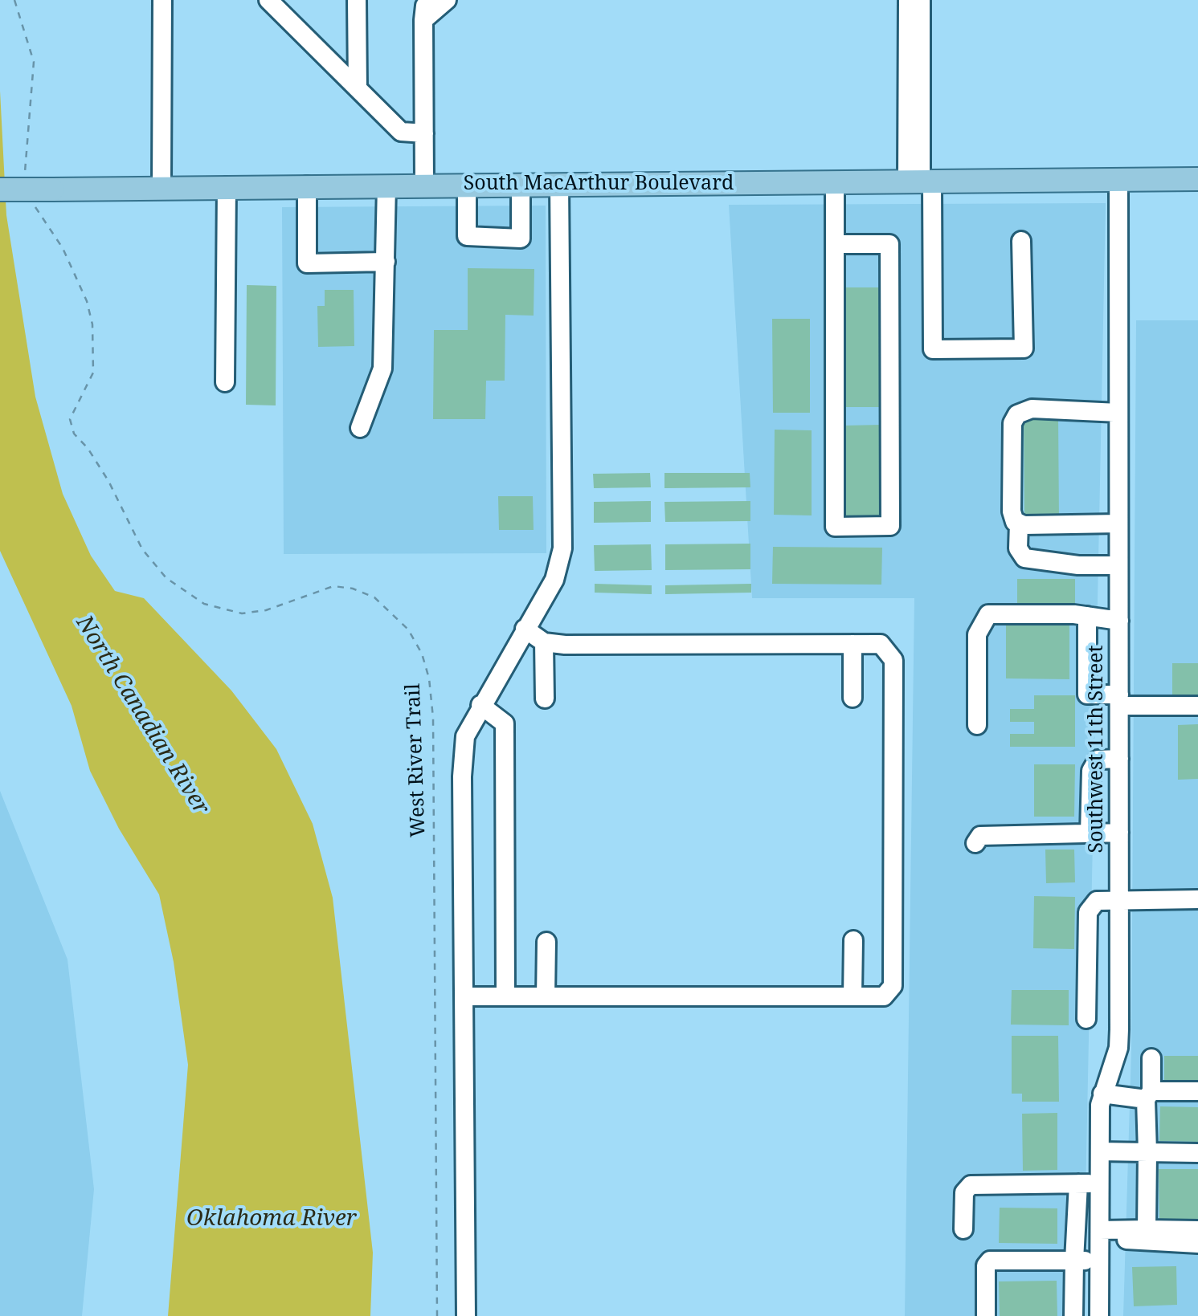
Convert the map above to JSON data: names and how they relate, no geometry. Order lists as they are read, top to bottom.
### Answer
{
  "streets": {
    "main road": ["South MacArthur Boulevard"],
    "street": ["Southwest 11th Street"],
    "path": ["West River Trail"]
  },
  "crossings": [
    ["South MacArthur Boulevard", "Southwest 11th Street"]
  ],
  "water": ["North Canadian River", "Oklahoma River"]
}
